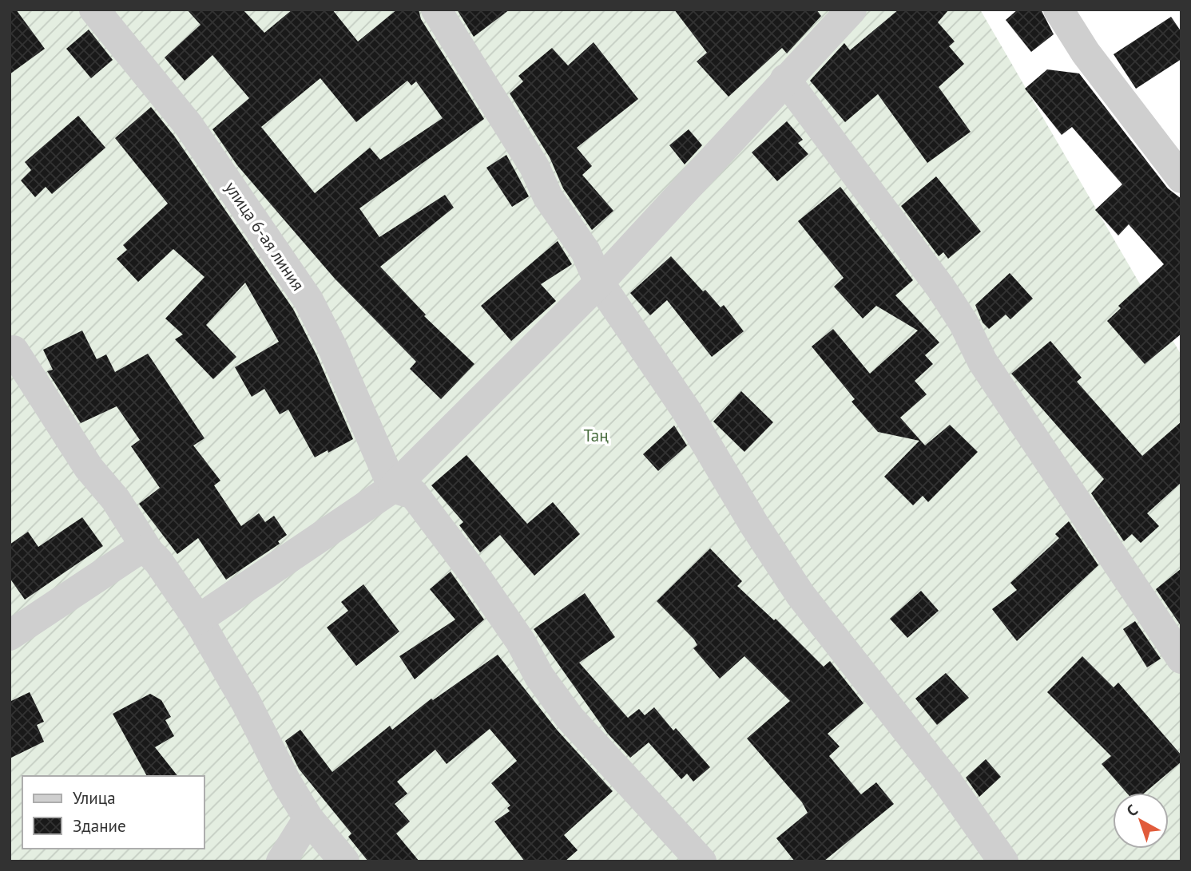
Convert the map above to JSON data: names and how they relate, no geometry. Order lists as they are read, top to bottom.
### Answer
{
  "streets": {
    "street": ["улица 6-ая линия"]
  },
  "parks": ["Таң"],
  "legend": ["Улица", "Здание"],
  "north": "top left"
}
